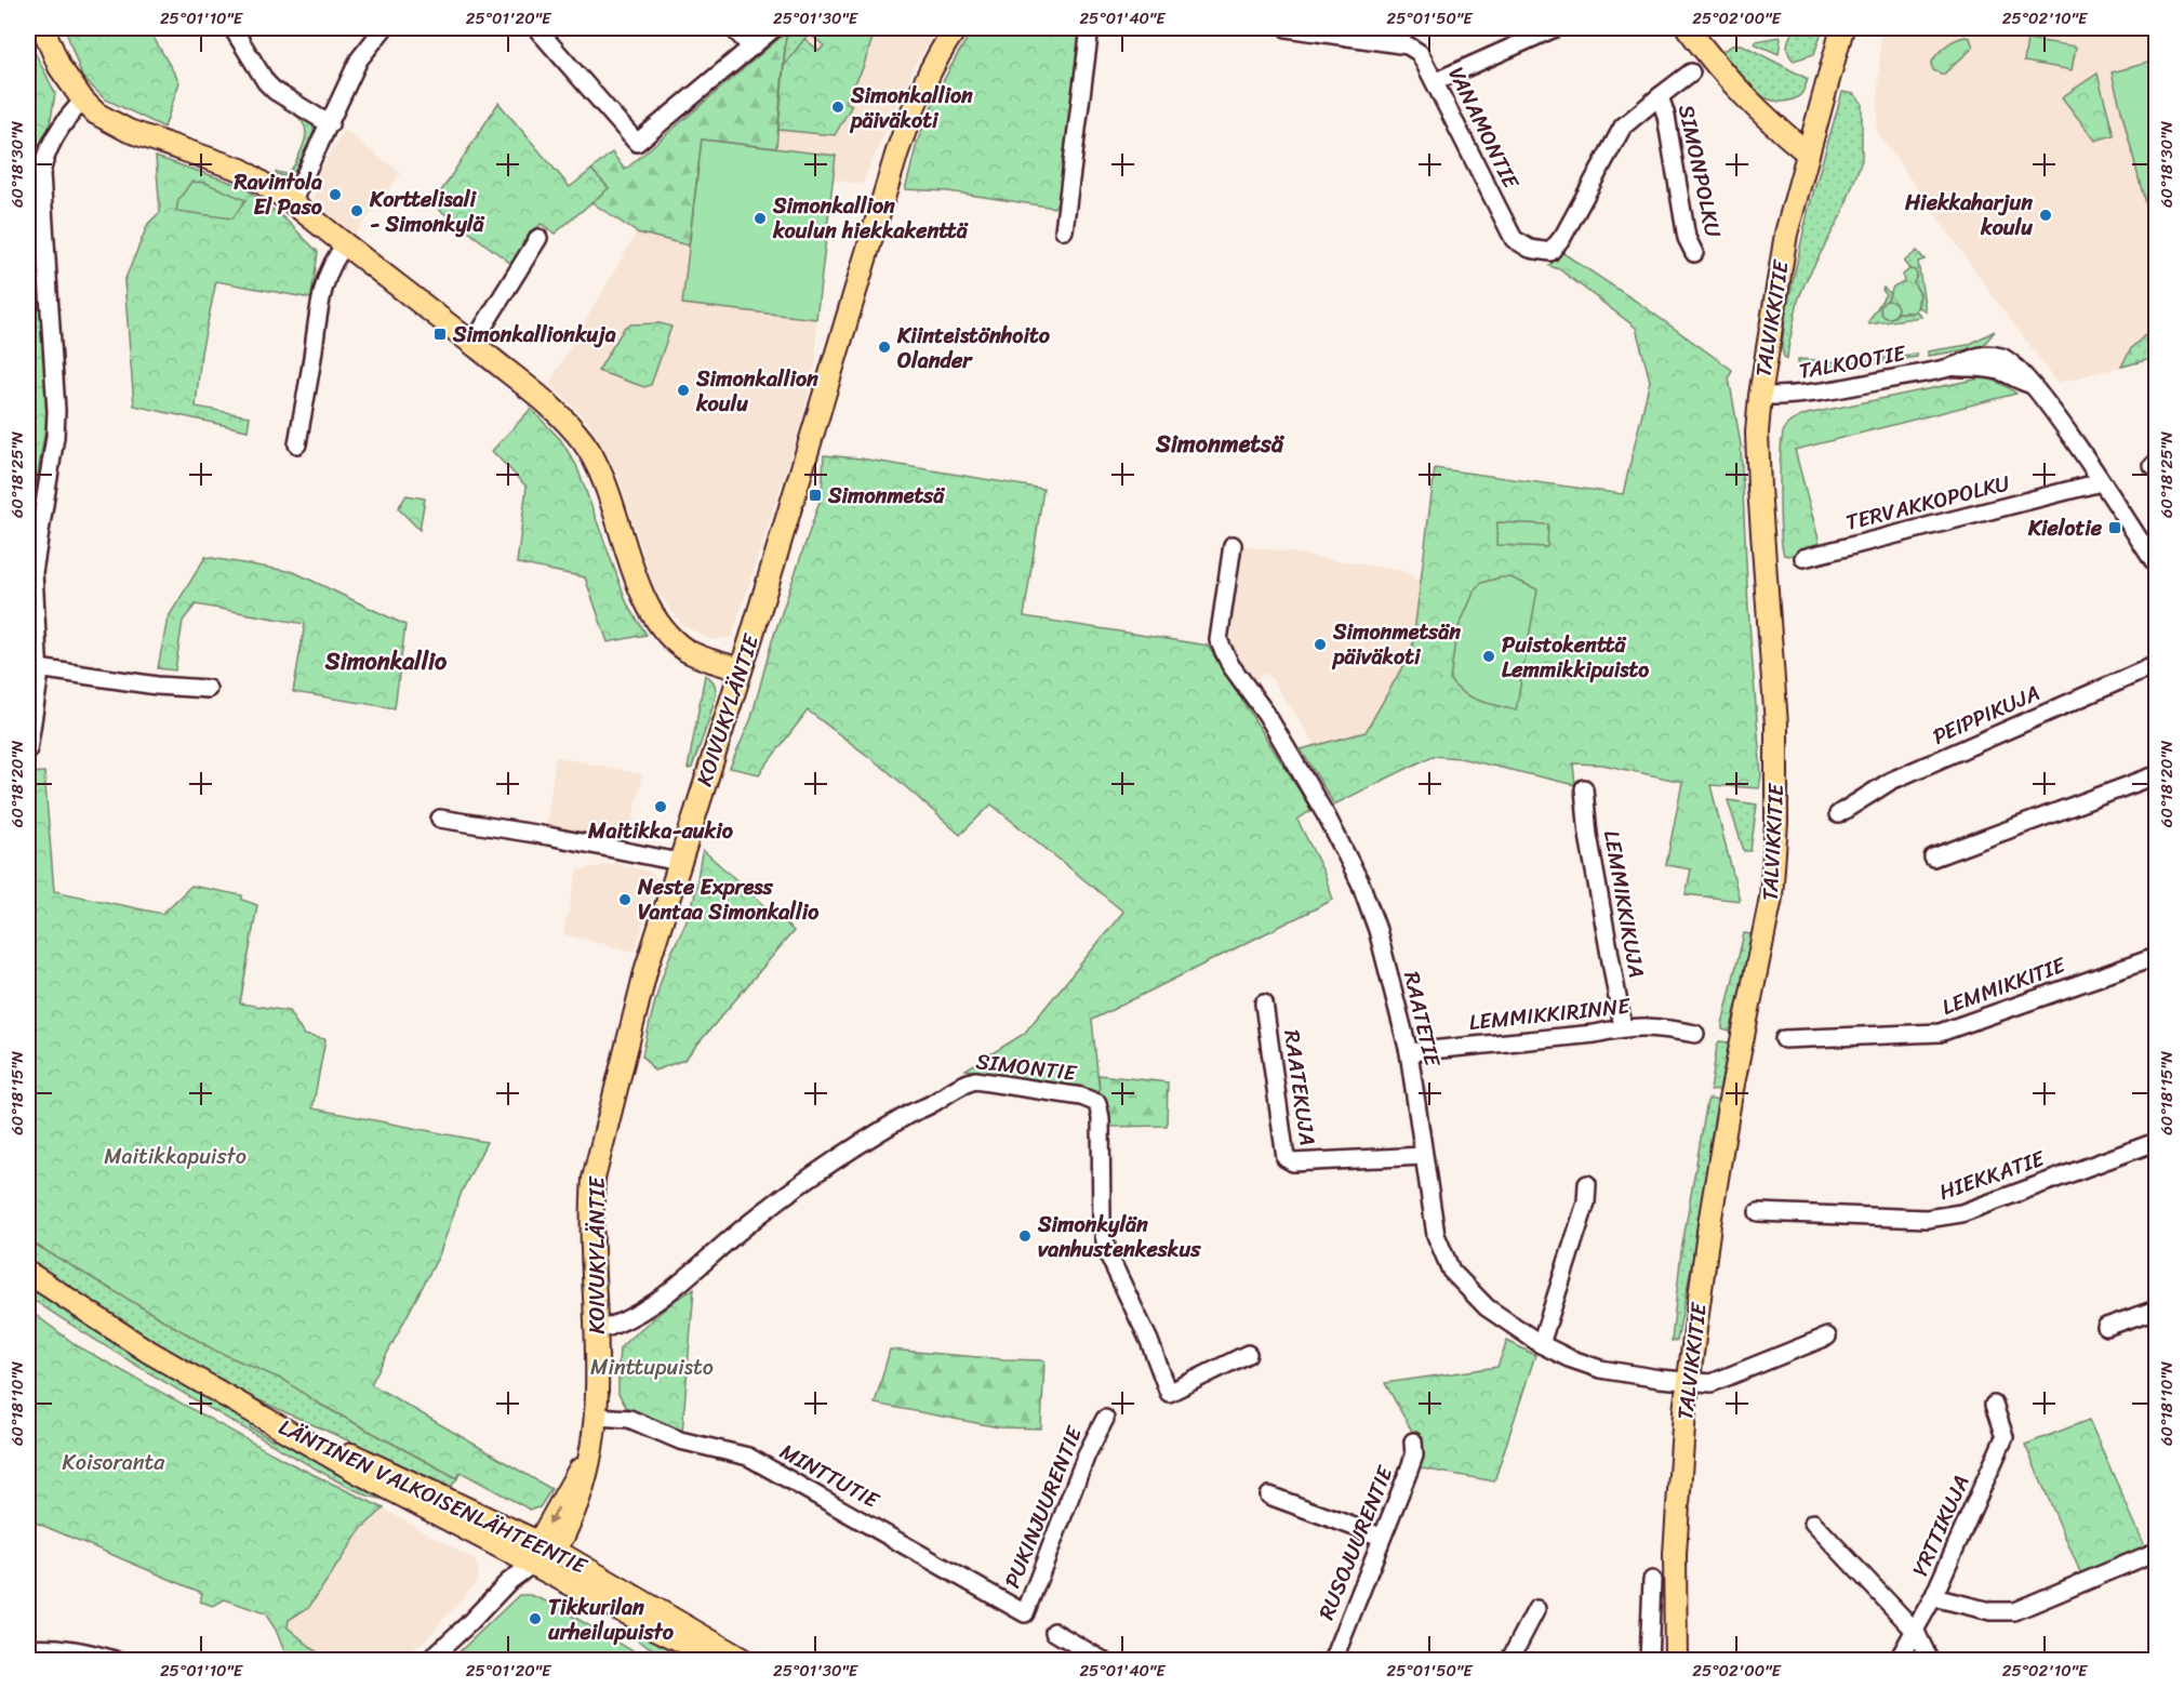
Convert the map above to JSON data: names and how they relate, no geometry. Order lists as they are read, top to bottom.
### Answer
{
  "streets": {
    "main road": ["TALVIKKITIE", "KOIVUKYLÄNTIE", "LÄNTINEN VALKOISENLÄHTEENTIE"],
    "street": [
      "VANAMONTIE",
      "SIMONPOLKU",
      "TALKOOTIE",
      "TERVAKKOPOLKU",
      "PEIPPIKUJA",
      "LEMMIKKIKUJA",
      "LEMMIKKITIE",
      "LEMMIKKIRINNE",
      "RAATETIE",
      "SIMONTIE",
      "RAATEKUJA",
      "HIEKKATIE",
      "MINTTUTIE",
      "PUKINJUURENTIE",
      "YRTTIKUJA",
      "RUSOJUURENTIE"
    ]
  },
  "crossings": [
    ["VANAMONTIE", "SIMONPOLKU"],
    ["TALVIKKITIE", "TALKOOTIE"],
    ["TALVIKKITIE", "RAATETIE"],
    ["TALKOOTIE", "TERVAKKOPOLKU"],
    ["KOIVUKYLÄNTIE", "SIMONTIE"],
    ["KOIVUKYLÄNTIE", "MINTTUTIE"],
    ["KOIVUKYLÄNTIE", "LÄNTINEN VALKOISENLÄHTEENTIE"],
    ["LEMMIKKIKUJA", "LEMMIKKIRINNE"],
    ["LEMMIKKIRINNE", "RAATETIE"],
    ["RAATETIE", "RAATEKUJA"],
    ["MINTTUTIE", "PUKINJUURENTIE"]
  ],
  "districts": ["Simonmetsä", "Simonkallio"],
  "parks": ["Maitikkapuisto", "Minttupuisto", "Koisoranta"],
  "places": {
    "other": [
      "Simonkallion päiväkoti",
      "Ravintola El Paso",
      "Korttelisali - Simonkylä",
      "Hiekkaharjun koulu",
      "Simonkallion koulun hiekkakenttä",
      "Kiinteistönhoito Olander",
      "Simonkallion koulu",
      "Simonmetsän päiväkoti",
      "Puistokenttä Lemmikkipuisto",
      "Maitikka-aukio",
      "Neste Express Vantaa Simonkallio",
      "Simonkylän vanhustenkeskus",
      "Tikkurilan urheilupuisto"
    ],
    "transit": ["Simonkallionkuja", "Simonmetsä", "Kielotie"]
  },
  "coordinates": [
    "25°01'10\"E",
    "25°01'20\"E",
    "25°01'30\"E",
    "25°01'40\"E",
    "25°01'50\"E",
    "25°02'00\"E",
    "25°02'10\"E",
    "60°18'30\"N",
    "60°18'25\"N",
    "60°18'20\"N",
    "60°18'15\"N",
    "60°18'10\"N"
  ]
}
